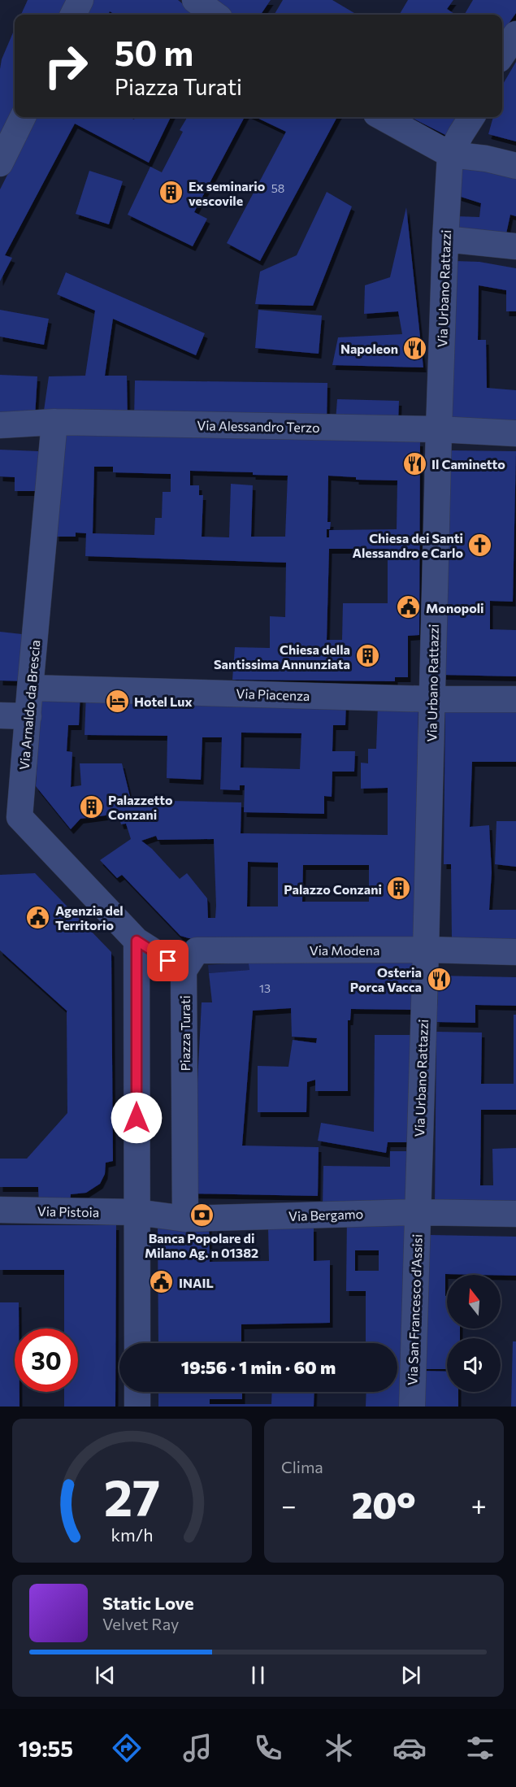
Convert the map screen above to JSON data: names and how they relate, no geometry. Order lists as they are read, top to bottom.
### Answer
{
  "streets": {
    "street": [
      "Via Urbano Rattazzi",
      "Via Alessandro Terzo",
      "Via Piacenza",
      "Via Arnaldo da Brescia",
      "Via Modena",
      "Piazza Turati",
      "Via Pistoia",
      "Via Bergamo",
      "Via San Francesco d'Assisi"
    ]
  },
  "crossings": [
    ["Via Urbano Rattazzi", "Via Alessandro Terzo"],
    ["Via Urbano Rattazzi", "Via Piacenza"],
    ["Via Urbano Rattazzi", "Via Modena"],
    ["Via Urbano Rattazzi", "Via Bergamo"],
    ["Via Urbano Rattazzi", "Via San Francesco d'Assisi"],
    ["Via Alessandro Terzo", "Via Arnaldo da Brescia"],
    ["Via Piacenza", "Via Arnaldo da Brescia"],
    ["Via Modena", "Piazza Turati"],
    ["Piazza Turati", "Via Bergamo"],
    ["Via Pistoia", "Via Bergamo"],
    ["Via Bergamo", "Via San Francesco d'Assisi"]
  ],
  "places": {
    "building": [
      "Ex seminario vescovile",
      "Chiesa della Santissima Annunziata",
      "Palazzetto Conzani",
      "Palazzo Conzani"
    ],
    "restaurant": ["Napoleon", "Il Caminetto", "Osteria Porca Vacca"],
    "church": ["Chiesa dei Santi Alessandro e Carlo"],
    "public building": ["Monopoli", "Agenzia del Territorio", "INAIL"],
    "hotel": ["Hotel Lux"],
    "bank": ["Banca Popolare di Milano Ag. n 01382"]
  },
  "house_numbers": ["58", "13"],
  "north": "top",
  "page": {
    "turn": ["50 m", "Piazza Turati"],
    "limit": "30",
    "trip": "19:56 · 1 min · 60 m",
    "tile": "Clima",
    "heat": ["−", "20°", "+"],
    "song": ["Static Love", "Velvet Ray"],
    "tabs": "19:55",
    "gauge": ["27", "km/h"]
  }
}
